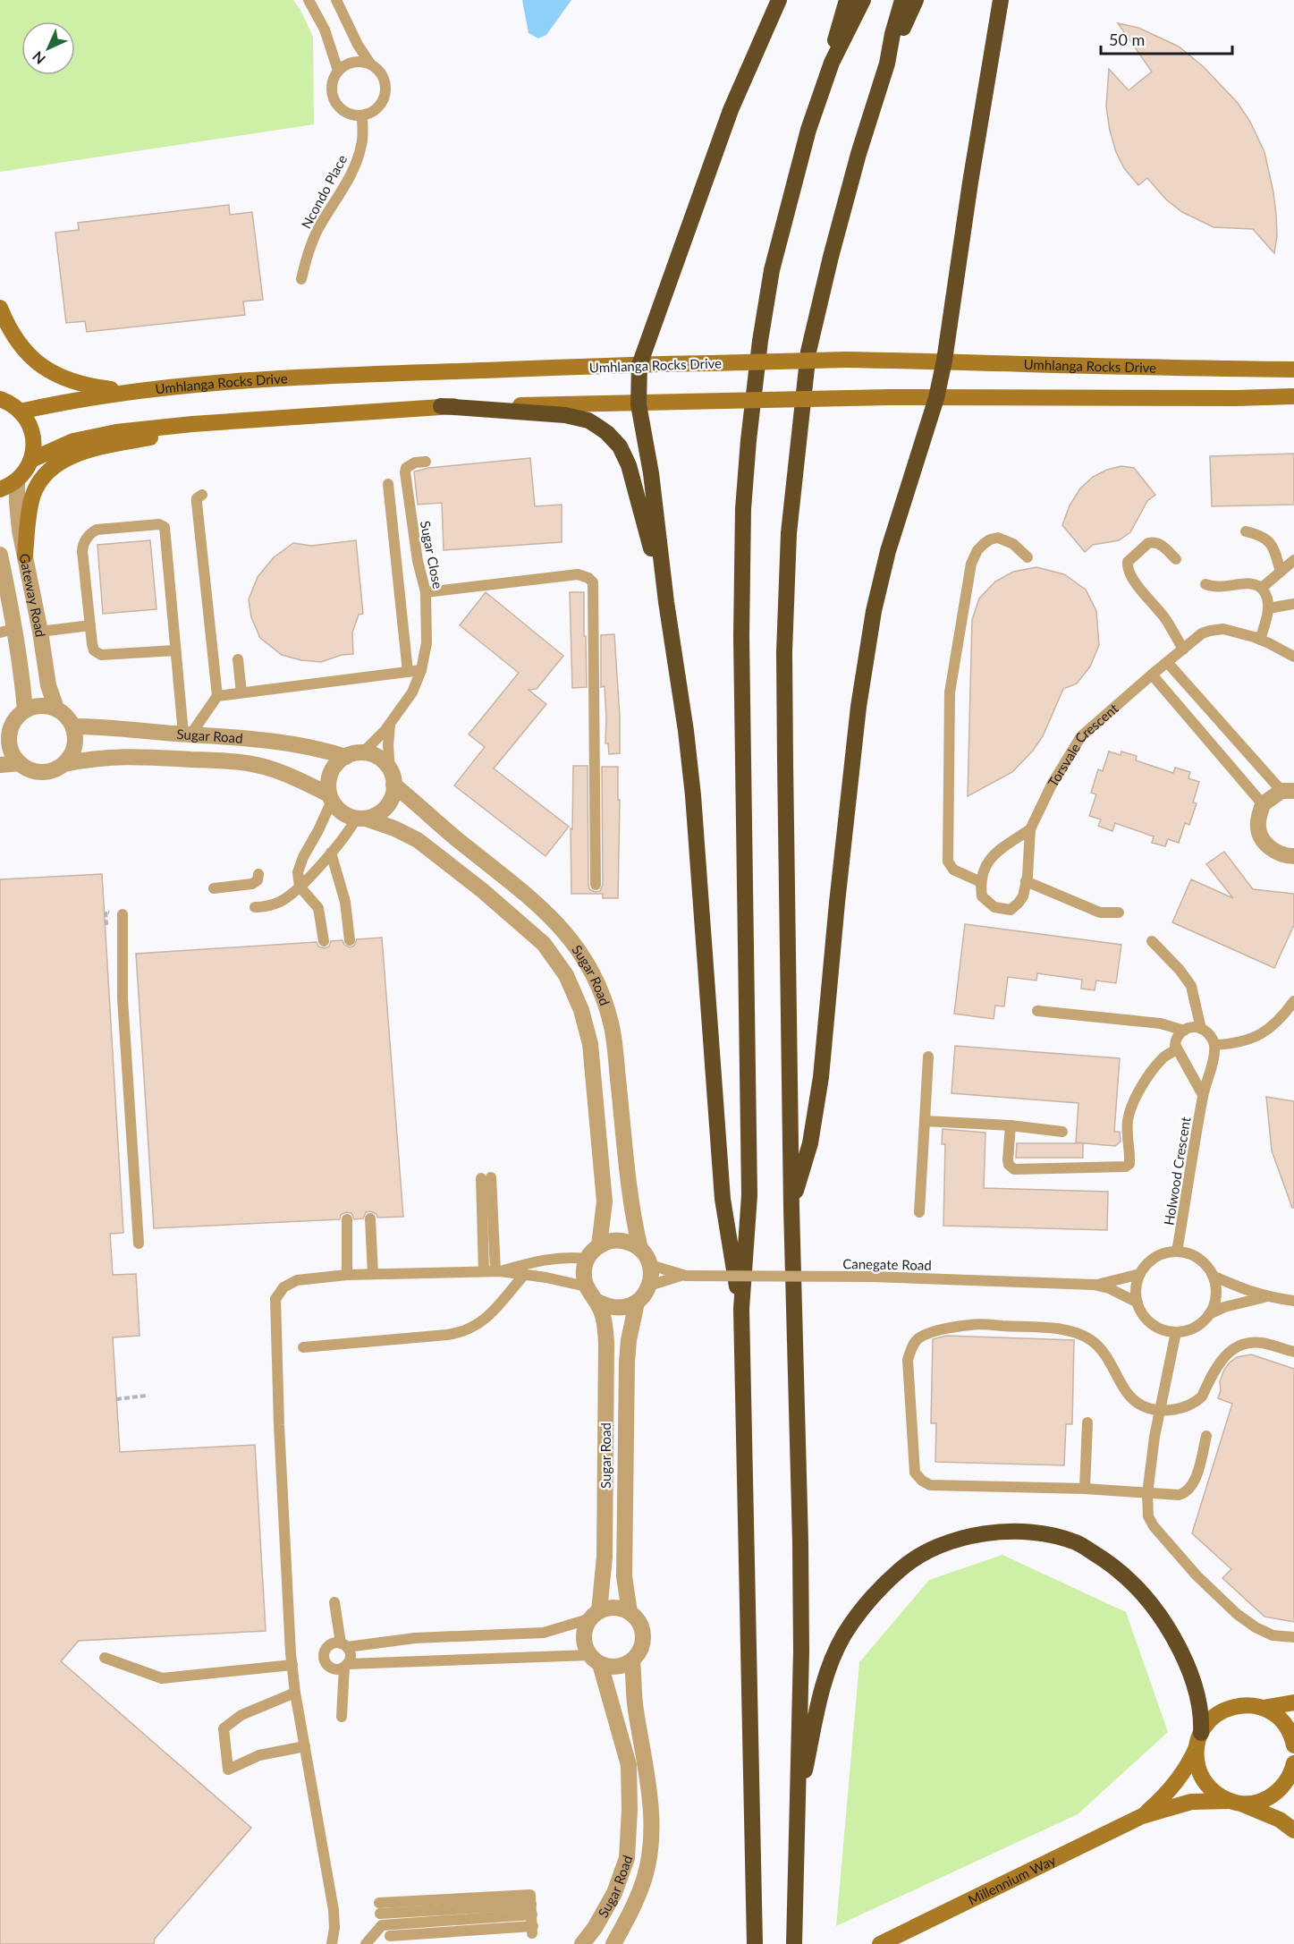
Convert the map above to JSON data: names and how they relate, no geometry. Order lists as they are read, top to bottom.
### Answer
{
  "streets": {
    "main road": ["Umhlanga Rocks Drive", "Millennium Way"],
    "street": ["Gateway Road", "Sugar Road"],
    "lane": [
      "Ncondo Place",
      "Sugar Close",
      "Torsvale Crescent",
      "Holwood Crescent",
      "Canegate Road"
    ]
  },
  "crossings": [
    ["Sugar Close", "Sugar Road"],
    ["Gateway Road", "Sugar Road"],
    ["Sugar Road", "Canegate Road"],
    ["Holwood Crescent", "Canegate Road"]
  ],
  "scale_bar": "50 m",
  "north": "bottom left"
}
